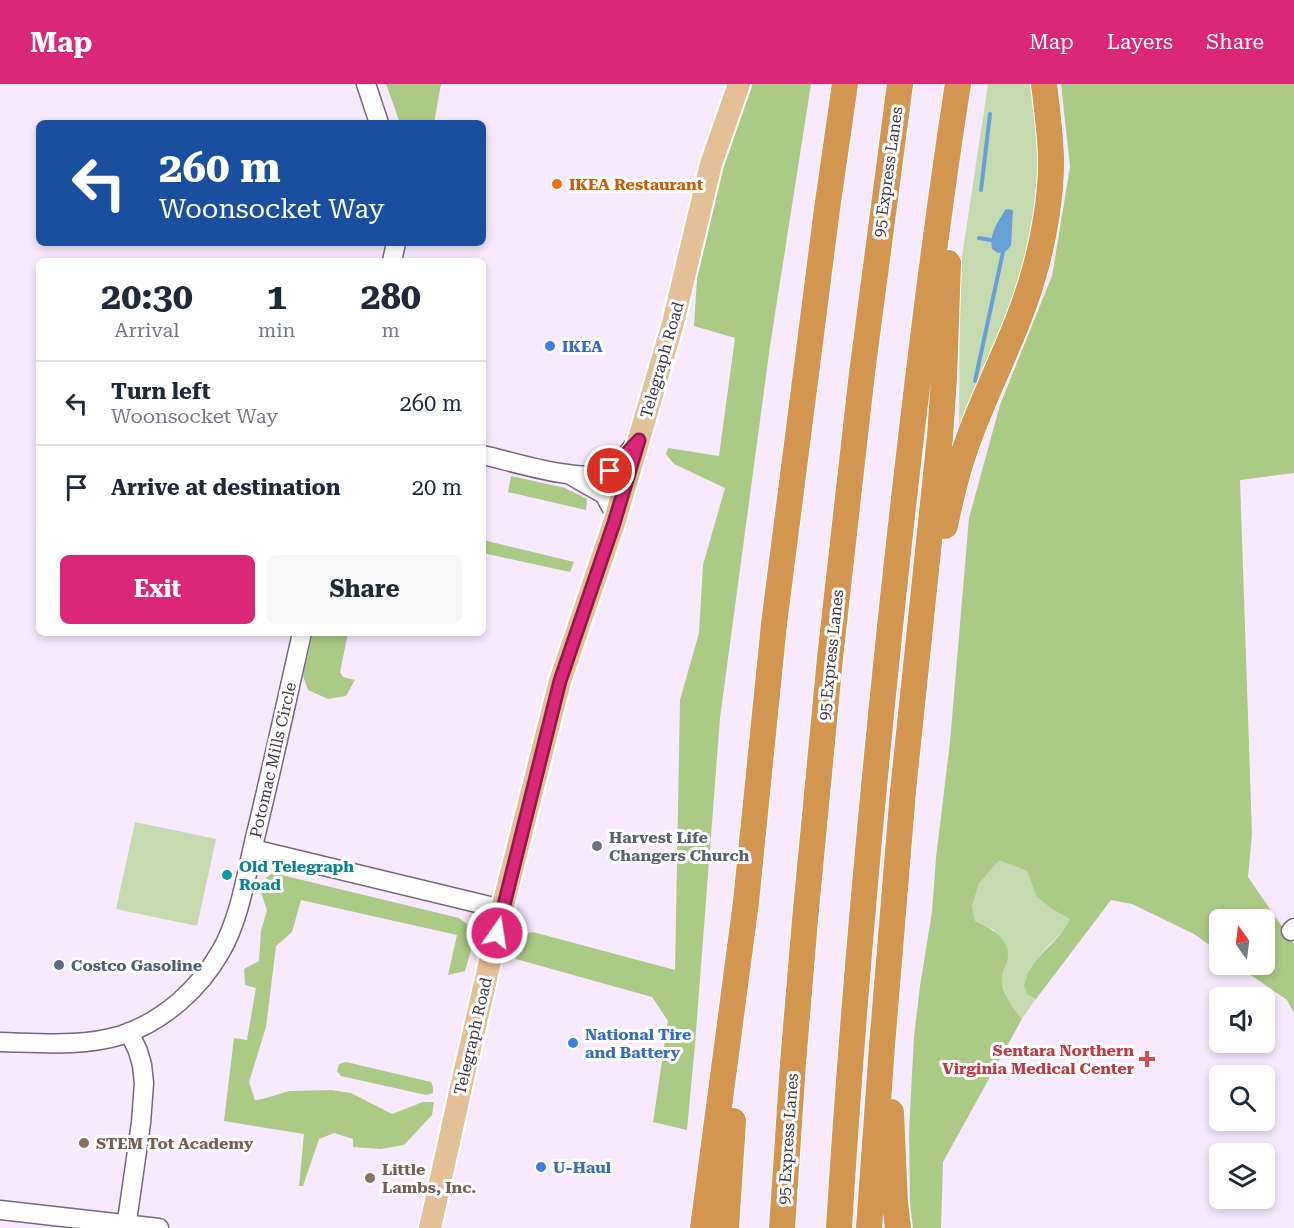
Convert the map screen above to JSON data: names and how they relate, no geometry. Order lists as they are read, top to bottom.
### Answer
{
  "streets": {
    "highway": ["95 Express Lanes"],
    "main road": ["Telegraph Road"],
    "street": ["Potomac Mills Circle"]
  },
  "places": {
    "other": [
      "IKEA Restaurant",
      "IKEA",
      "Harvest Life Changers Church",
      "Old Telegraph Road",
      "Costco Gasoline",
      "National Tire and Battery",
      "STEM Tot Academy",
      "U-Haul",
      "Little Lambs, Inc."
    ],
    "health": ["Sentara Northern Virginia Medical Center"]
  },
  "north": "top",
  "page": {
    "header": "Map",
    "nav": ["Map", "Layers", "Share"],
    "turn": ["260 m", "Woonsocket Way"],
    "eta": [
      "20:30",
      "Arrival",
      "1",
      "min",
      "280",
      "m"
    ],
    "list": [
      {
        "name": "Turn left",
        "note": "Woonsocket Way",
        "value": "260 m"
      },
      {
        "name": "Arrive at destination",
        "value": "20 m"
      }
    ],
    "buttons": ["Exit", "Share"]
  }
}
